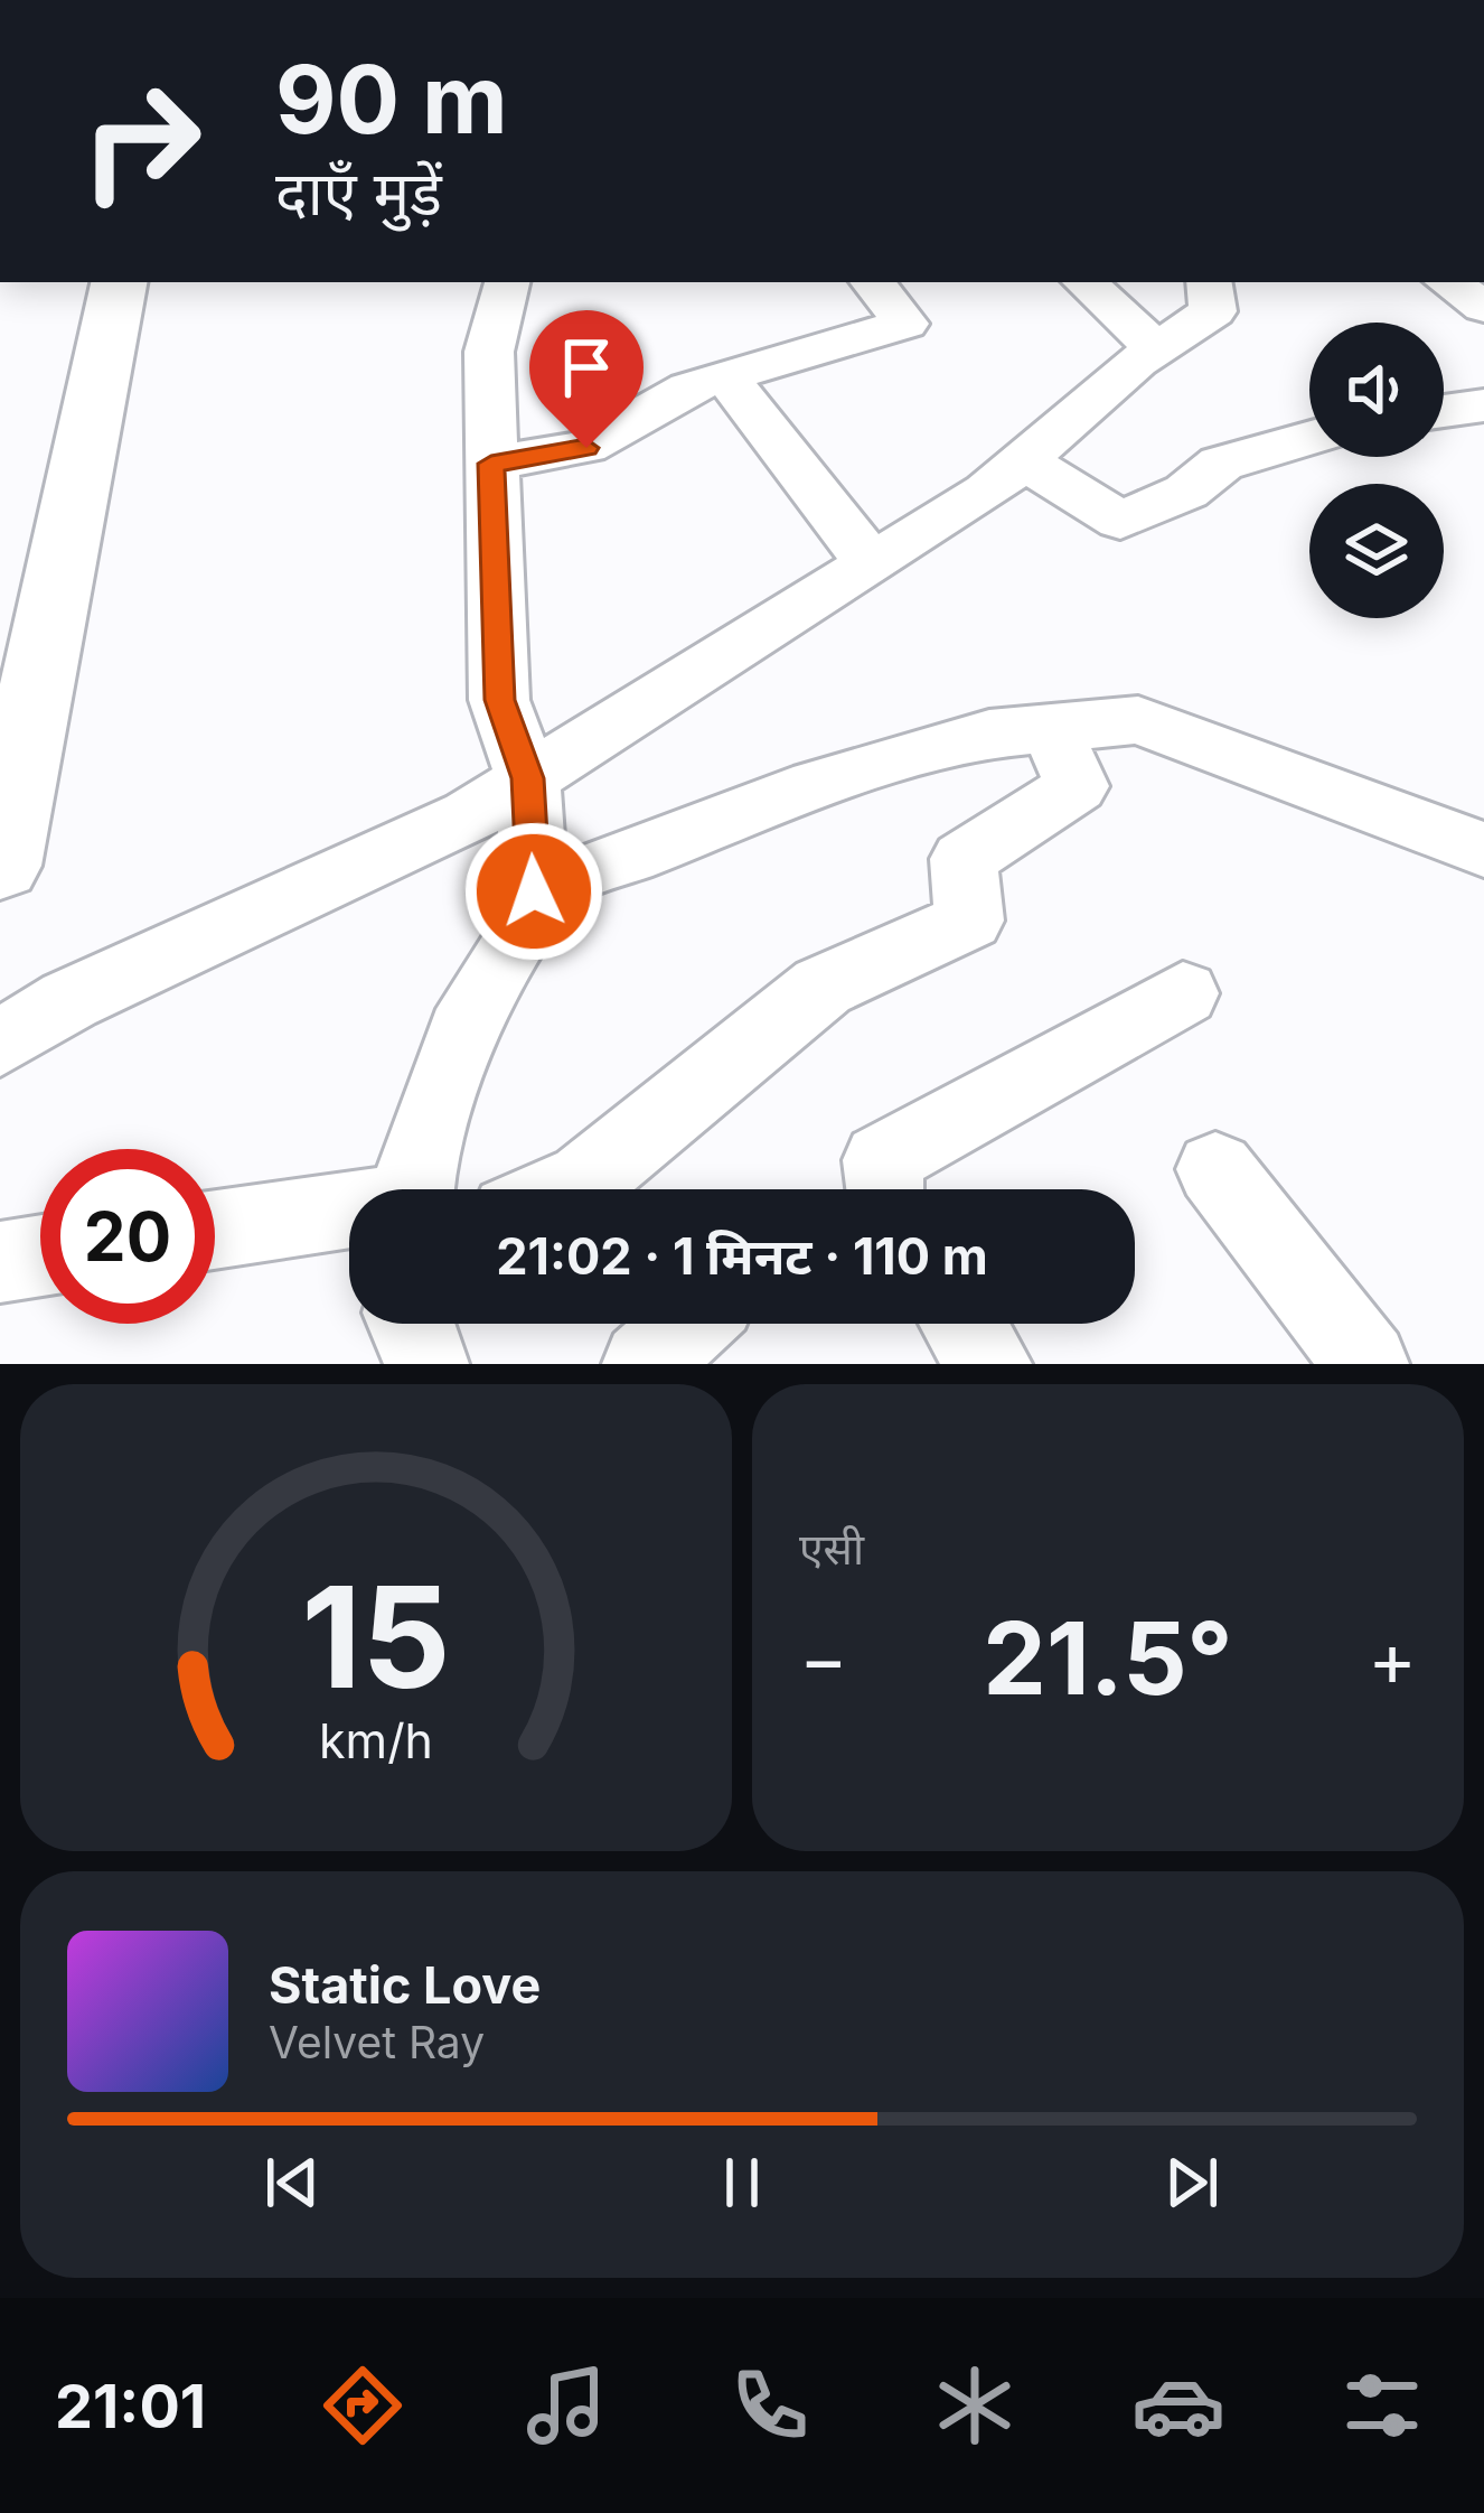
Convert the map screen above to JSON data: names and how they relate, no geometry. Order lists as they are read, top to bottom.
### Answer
{
  "page": {
    "turn": ["90 m", "दाएँ मुड़ें"],
    "limit": "20",
    "trip": "21:02 · 1 मिनट · 110 m",
    "tile": "एसी",
    "heat": ["−", "21.5°", "+"],
    "song": ["Static Love", "Velvet Ray"],
    "tabs": "21:01",
    "gauge": ["15", "km/h"]
  }
}
